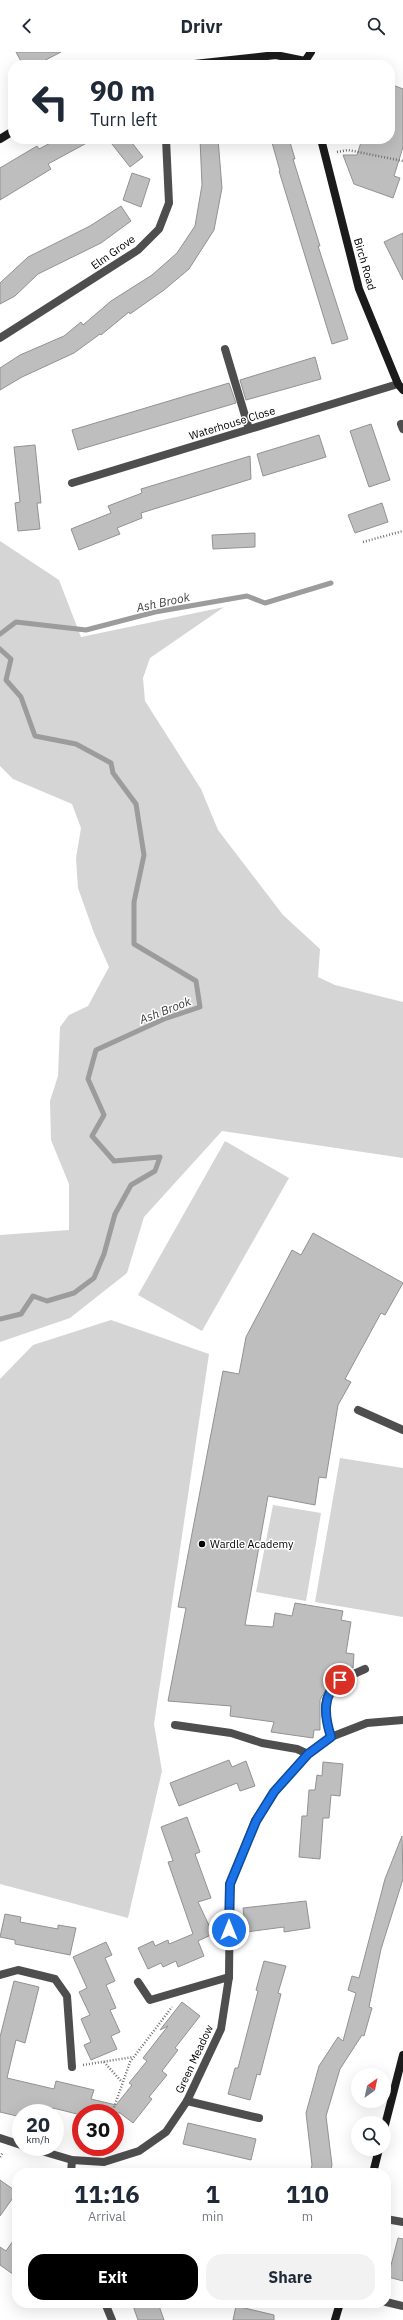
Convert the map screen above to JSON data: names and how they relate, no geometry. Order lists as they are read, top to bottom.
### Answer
{
  "streets": {
    "street": [
      "Elm Grove",
      "Birch Road",
      "Waterhouse Close",
      "Green Meadow"
    ]
  },
  "crossings": [
    ["Birch Road", "Waterhouse Close"]
  ],
  "water": ["Ash Brook"],
  "places": ["Wardle Academy"],
  "north": "top right",
  "page": {
    "header": "Drivr",
    "turn": ["90 m", "Turn left"],
    "speed": "20 km/h",
    "limit": "30",
    "eta": [
      "11:16",
      "Arrival",
      "1",
      "min",
      "110",
      "m"
    ],
    "buttons": ["Exit", "Share"]
  }
}
